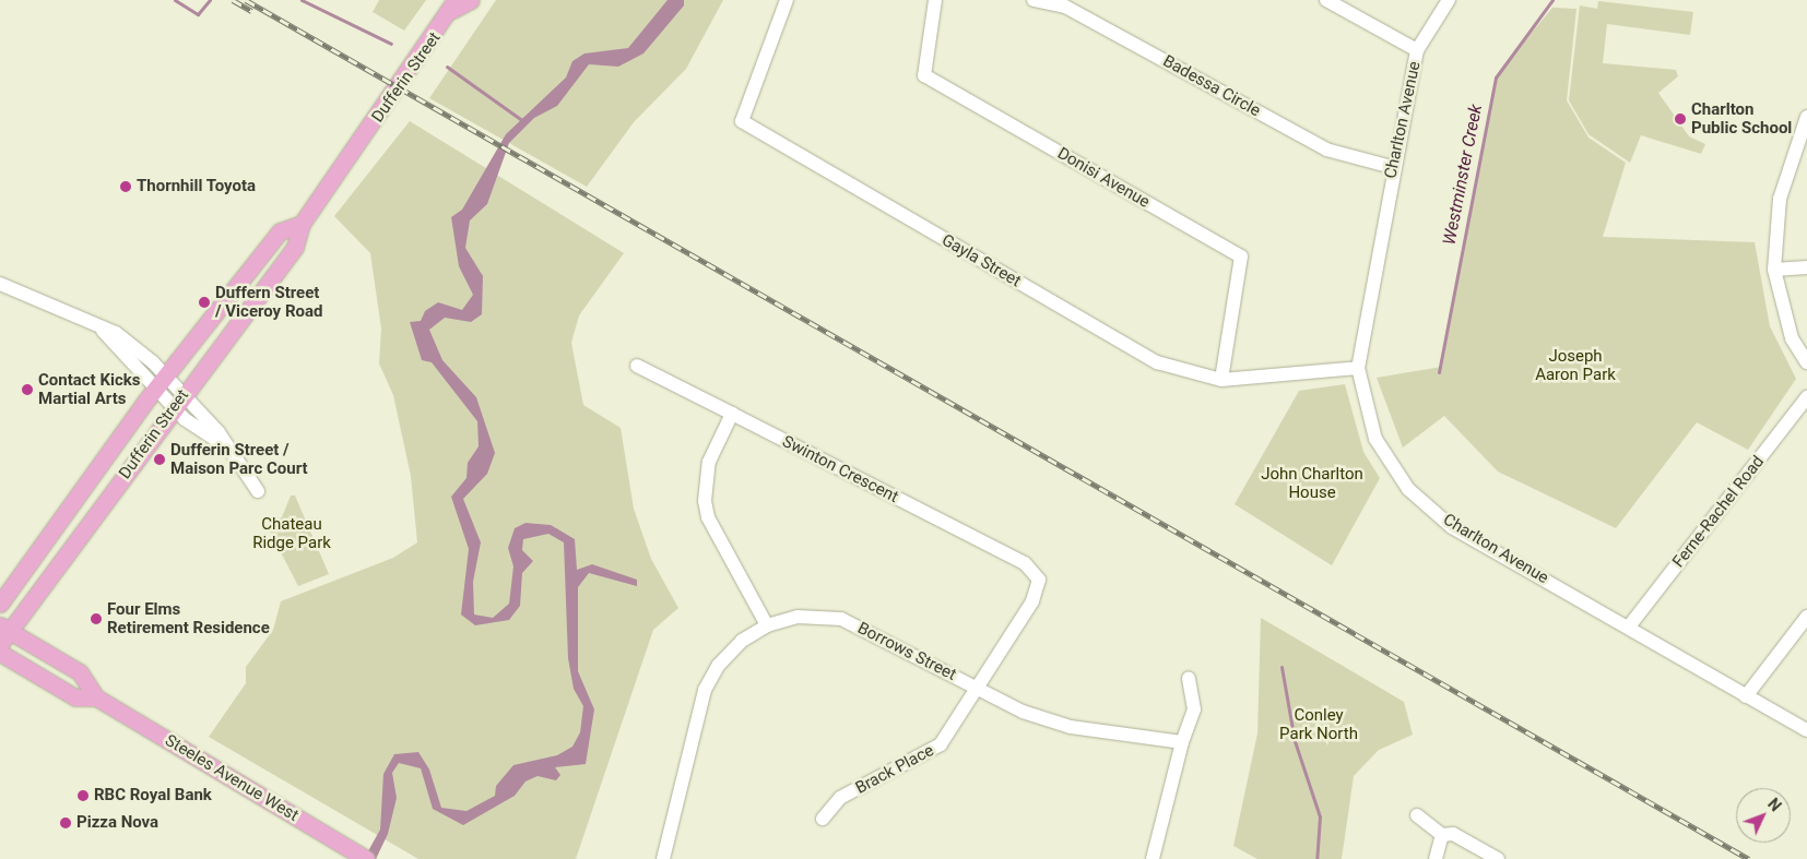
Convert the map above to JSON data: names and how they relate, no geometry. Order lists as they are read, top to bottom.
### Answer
{
  "streets": {
    "main road": ["Dufferin Street", "Steeles Avenue West"],
    "street": [
      "Badessa Circle",
      "Charlton Avenue",
      "Donisi Avenue",
      "Gayla Street",
      "Swinton Crescent",
      "Ferne-Rachel Road",
      "Borrows Street",
      "Brack Place"
    ]
  },
  "crossings": [
    ["Dufferin Street", "Steeles Avenue West"],
    ["Badessa Circle", "Charlton Avenue"],
    ["Charlton Avenue", "Gayla Street"],
    ["Charlton Avenue", "Ferne-Rachel Road"],
    ["Donisi Avenue", "Gayla Street"],
    ["Swinton Crescent", "Borrows Street"],
    ["Swinton Crescent", "Brack Place"],
    ["Borrows Street", "Brack Place"]
  ],
  "water": ["Westminster Creek"],
  "parks": [
    "Joseph Aaron Park",
    "John Charlton House",
    "Chateau Ridge Park",
    "Conley Park North"
  ],
  "places": [
    "Charlton Public School",
    "Thornhill Toyota",
    "Duffern Street / Viceroy Road",
    "Contact Kicks Martial Arts",
    "Dufferin Street / Maison Parc Court",
    "Four Elms Retirement Residence",
    "RBC Royal Bank",
    "Pizza Nova"
  ],
  "north": "top right"
}
